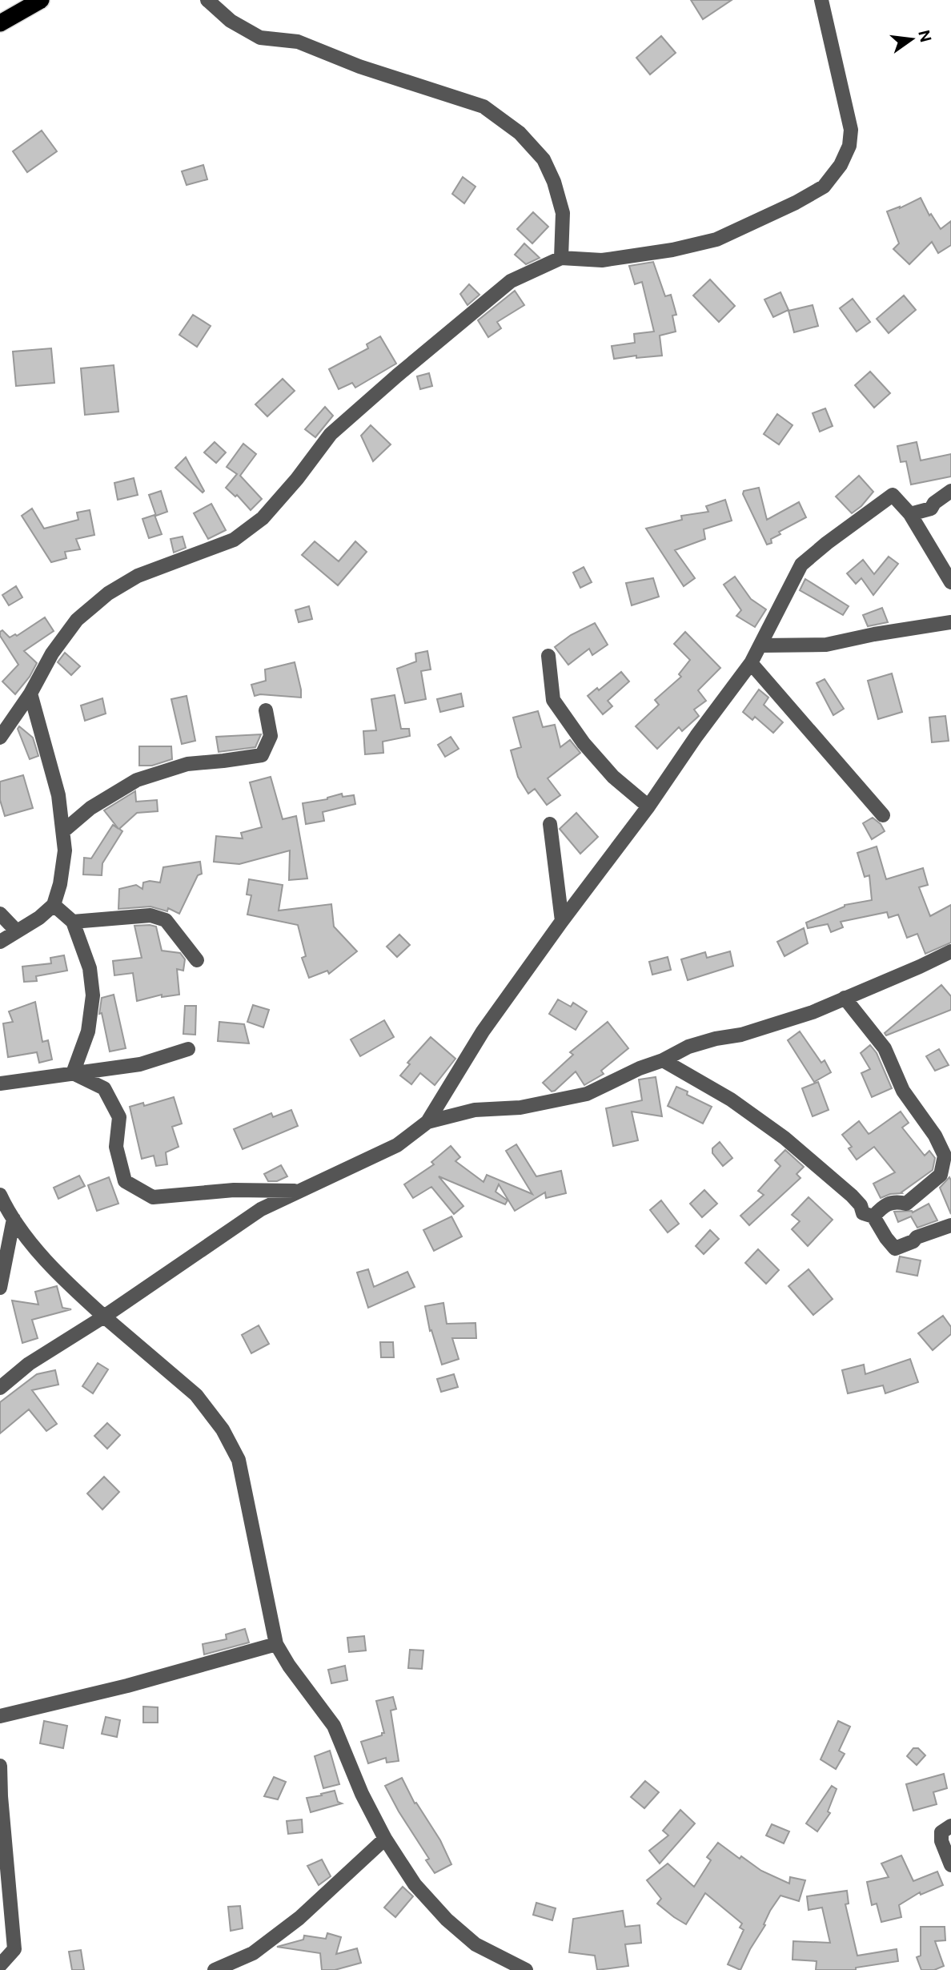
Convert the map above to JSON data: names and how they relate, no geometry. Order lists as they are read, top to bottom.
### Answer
{
  "north": "right"
}
